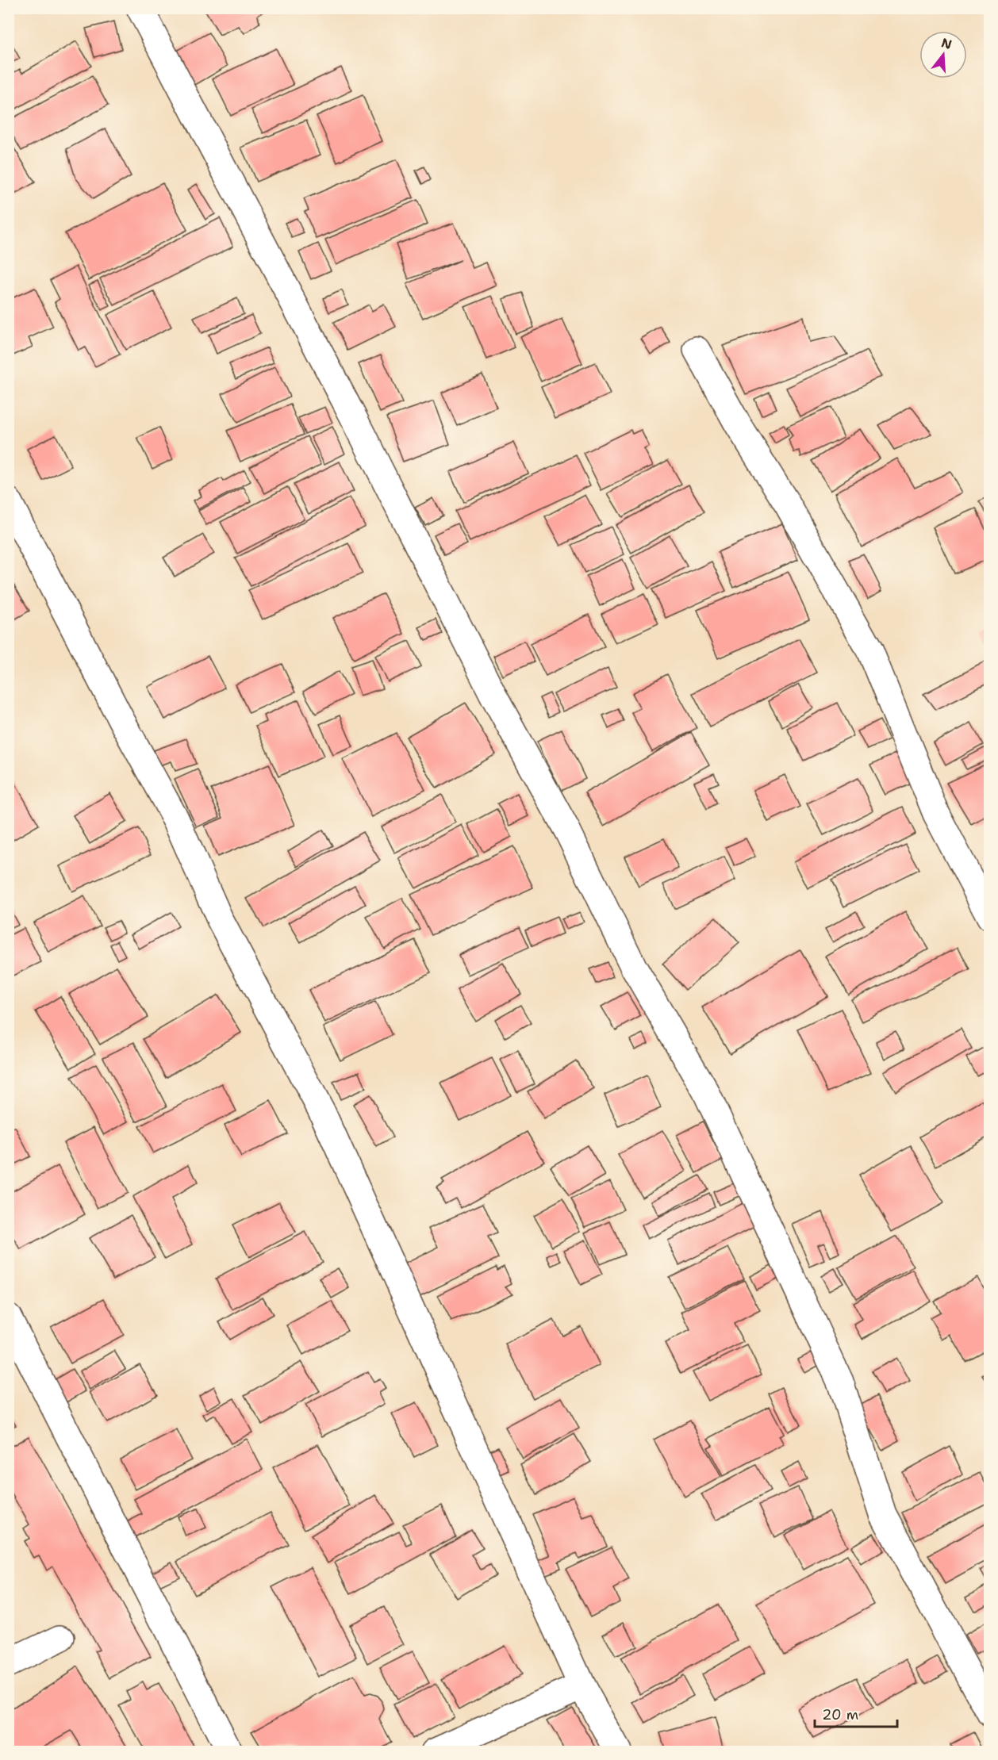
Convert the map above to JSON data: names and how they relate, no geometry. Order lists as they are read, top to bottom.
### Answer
{
  "scale_bar": "20 m",
  "north": "top"
}
